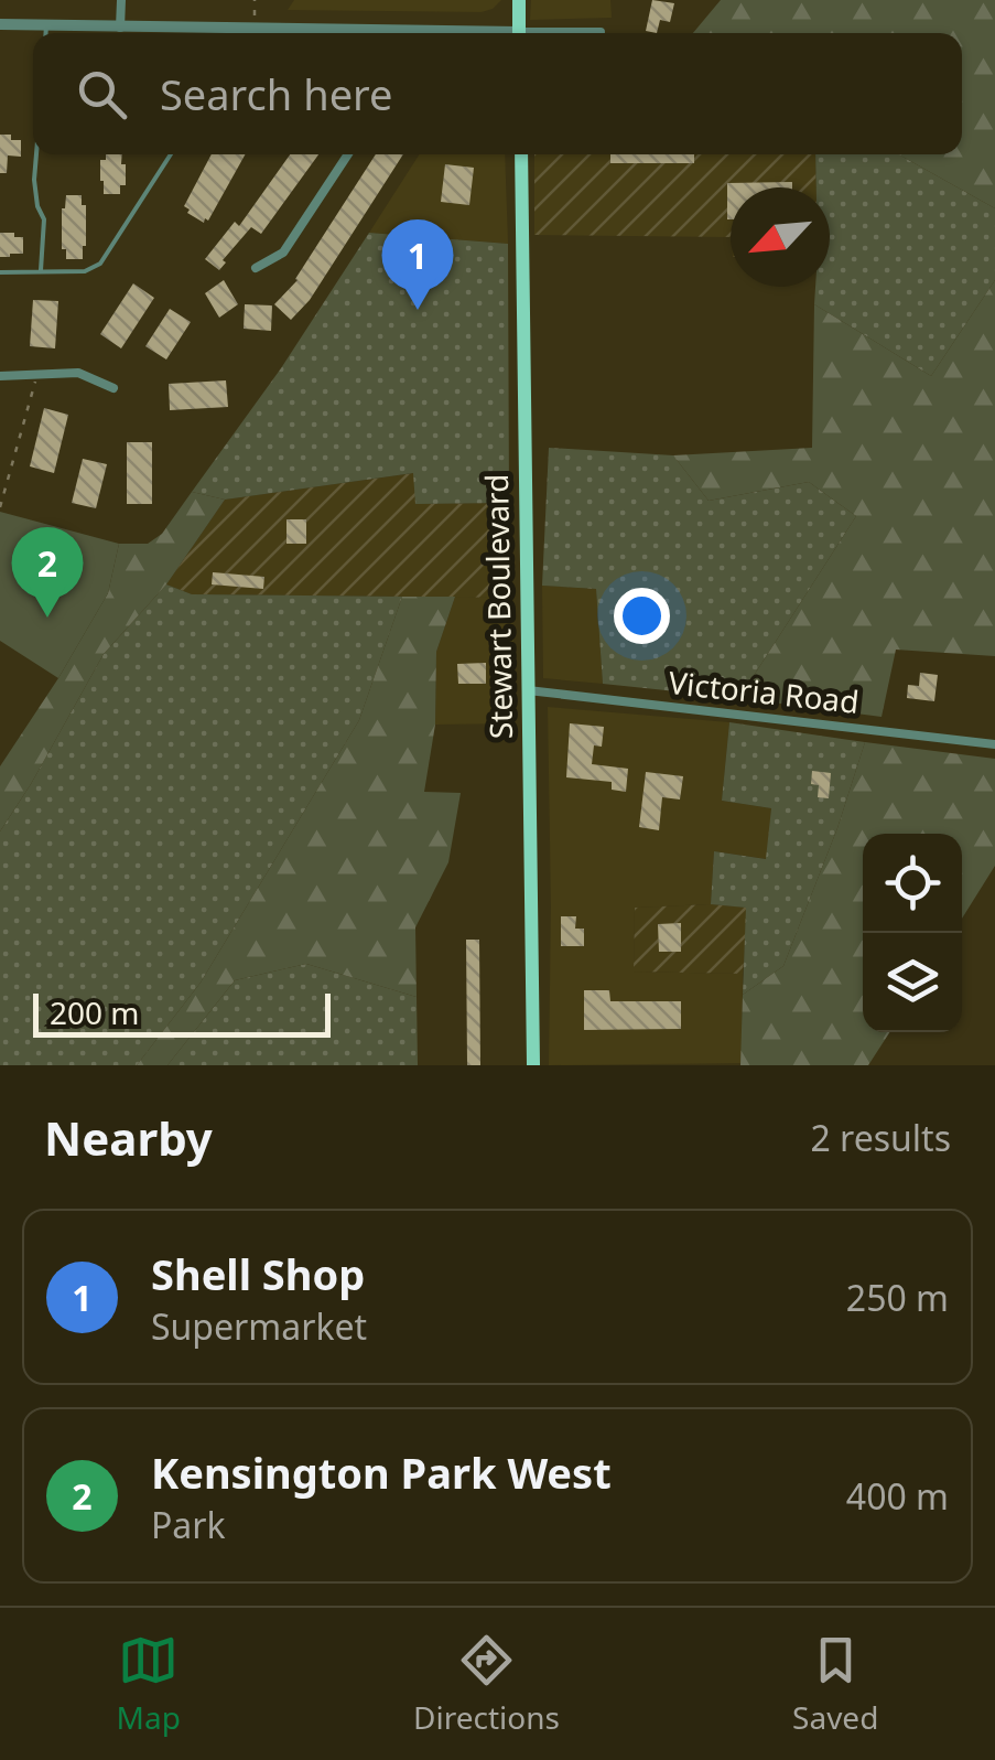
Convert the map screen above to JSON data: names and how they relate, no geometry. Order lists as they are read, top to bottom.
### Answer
{
  "streets": {
    "main road": ["Stewart Boulevard"],
    "street": ["Victoria Road"]
  },
  "crossings": [
    ["Stewart Boulevard", "Victoria Road"]
  ],
  "scale_bar": "200 m",
  "north": "bottom left",
  "page": {
    "search": "Search here",
    "pins": ["1", "2"],
    "scale": "200 m",
    "heading": ["Nearby", "2 results"],
    "list": [
      {
        "mark": "1",
        "name": "Shell Shop",
        "note": "Supermarket",
        "value": "250 m"
      },
      {
        "mark": "2",
        "name": "Kensington Park West",
        "note": "Park",
        "value": "400 m"
      }
    ],
    "nav": ["Map", "Directions", "Saved"]
  }
}
